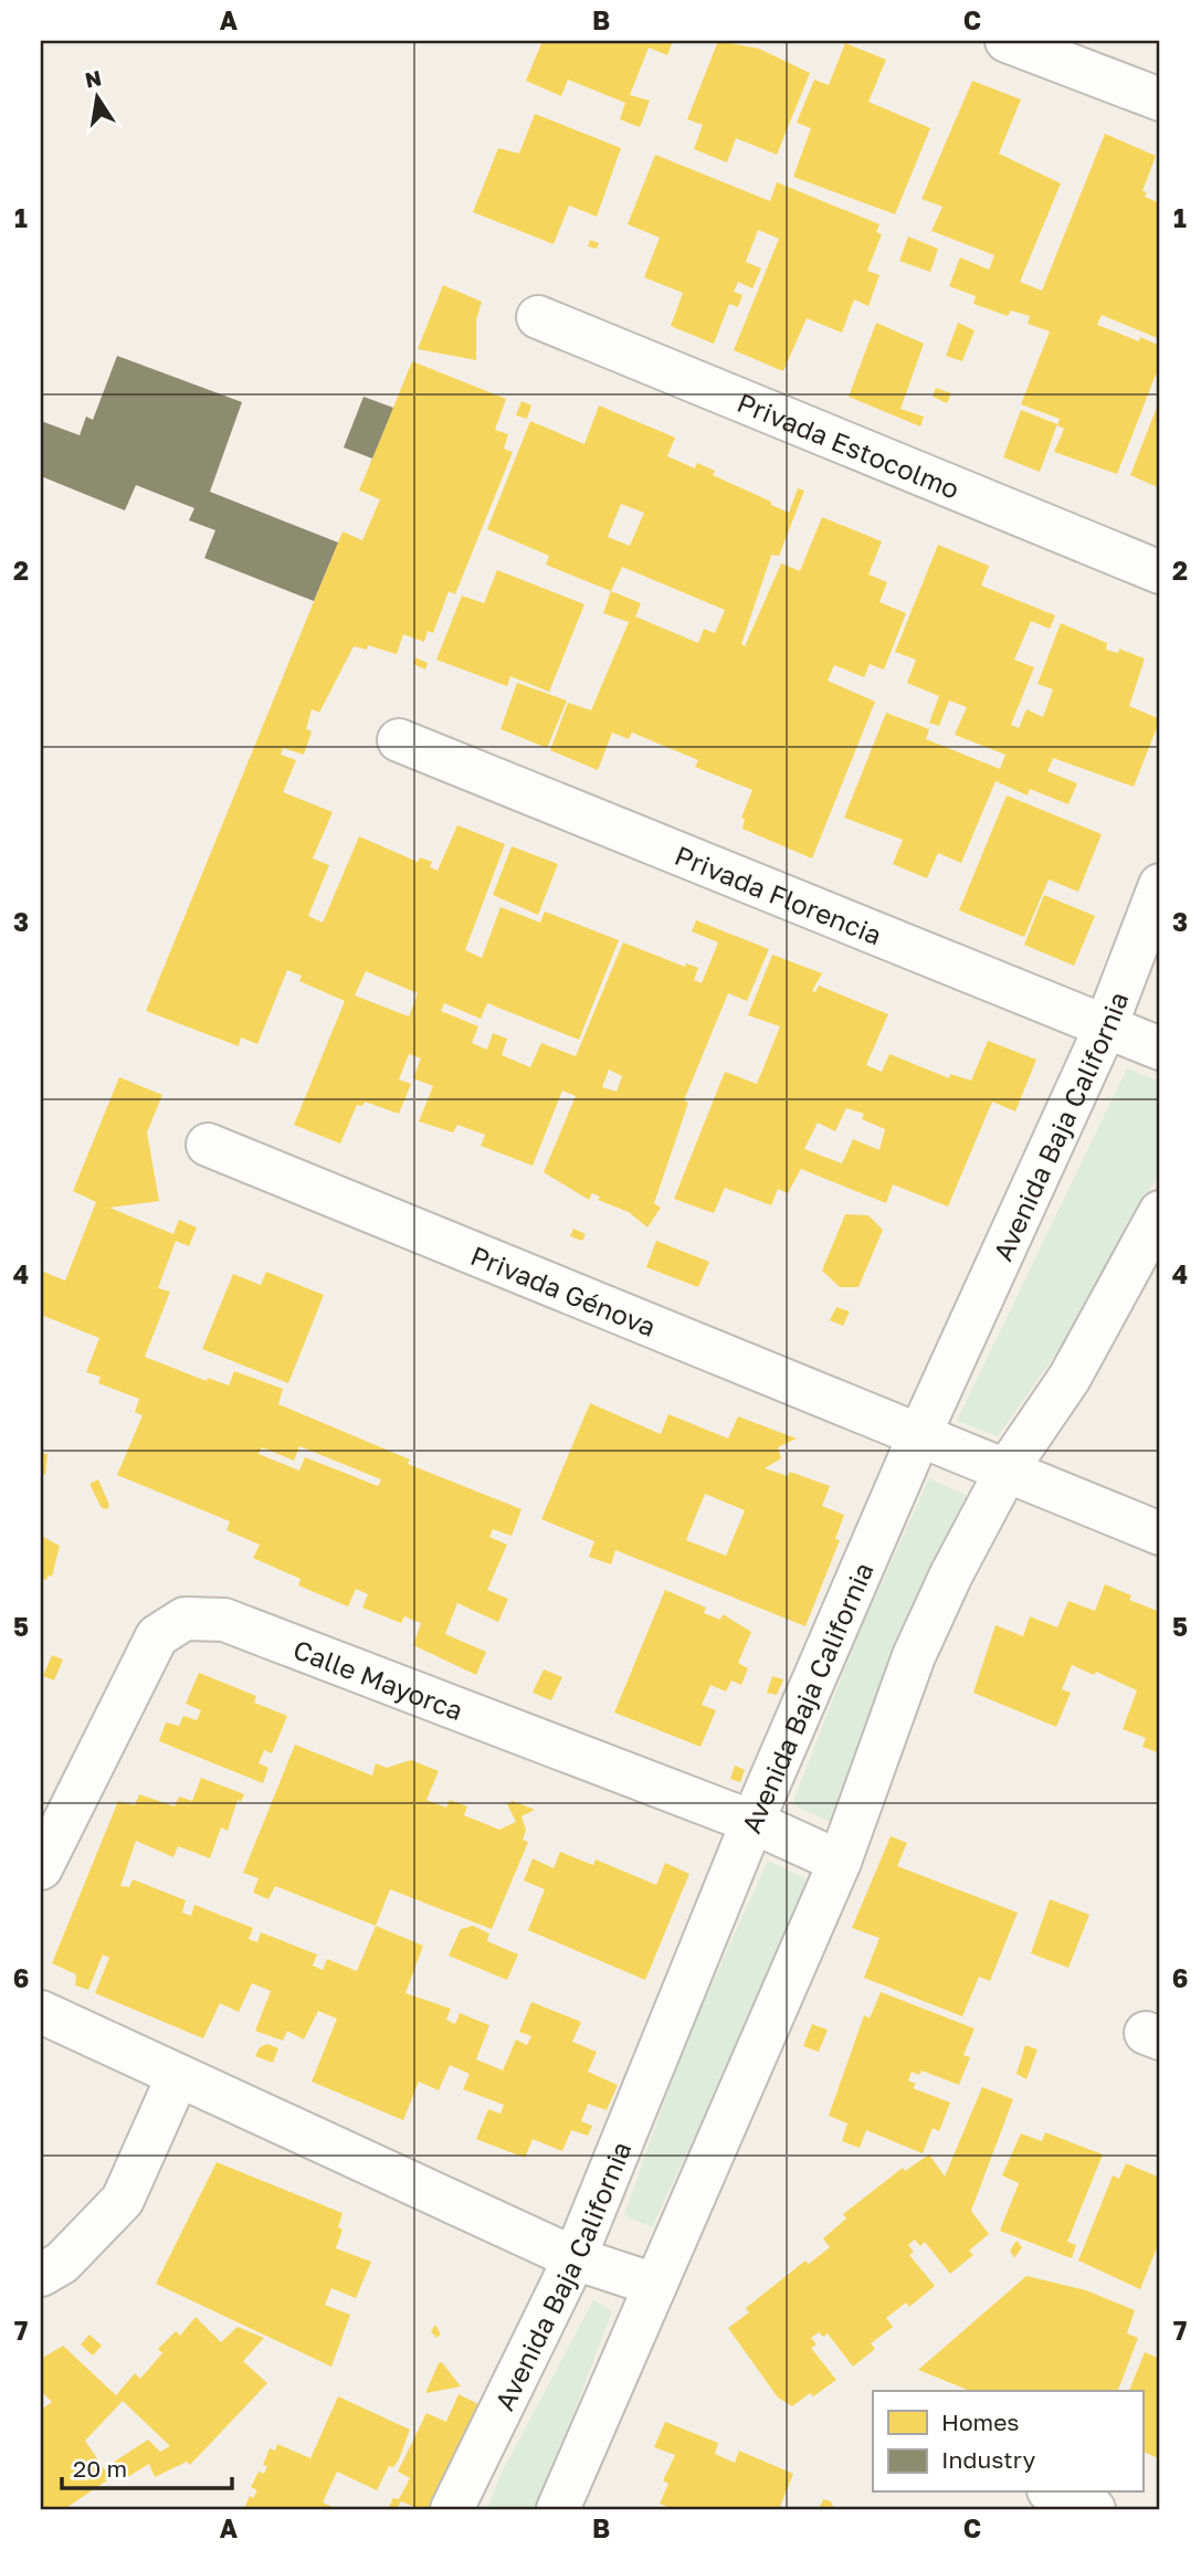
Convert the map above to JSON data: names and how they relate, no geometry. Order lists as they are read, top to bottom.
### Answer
{
  "streets": {
    "street": [
      "Privada Estocolmo",
      "Privada Florencia",
      "Avenida Baja California",
      "Privada Génova",
      "Calle Mayorca"
    ]
  },
  "crossings": [
    ["Privada Florencia", "Avenida Baja California"],
    ["Avenida Baja California", "Privada Génova"],
    ["Avenida Baja California", "Calle Mayorca"]
  ],
  "legend": ["Homes", "Industry"],
  "scale_bar": "20 m",
  "north": "top",
  "grid": {
    "columns": ["A", "B", "C"],
    "rows": [
      "1",
      "2",
      "3",
      "4",
      "5",
      "6",
      "7"
    ]
  }
}
